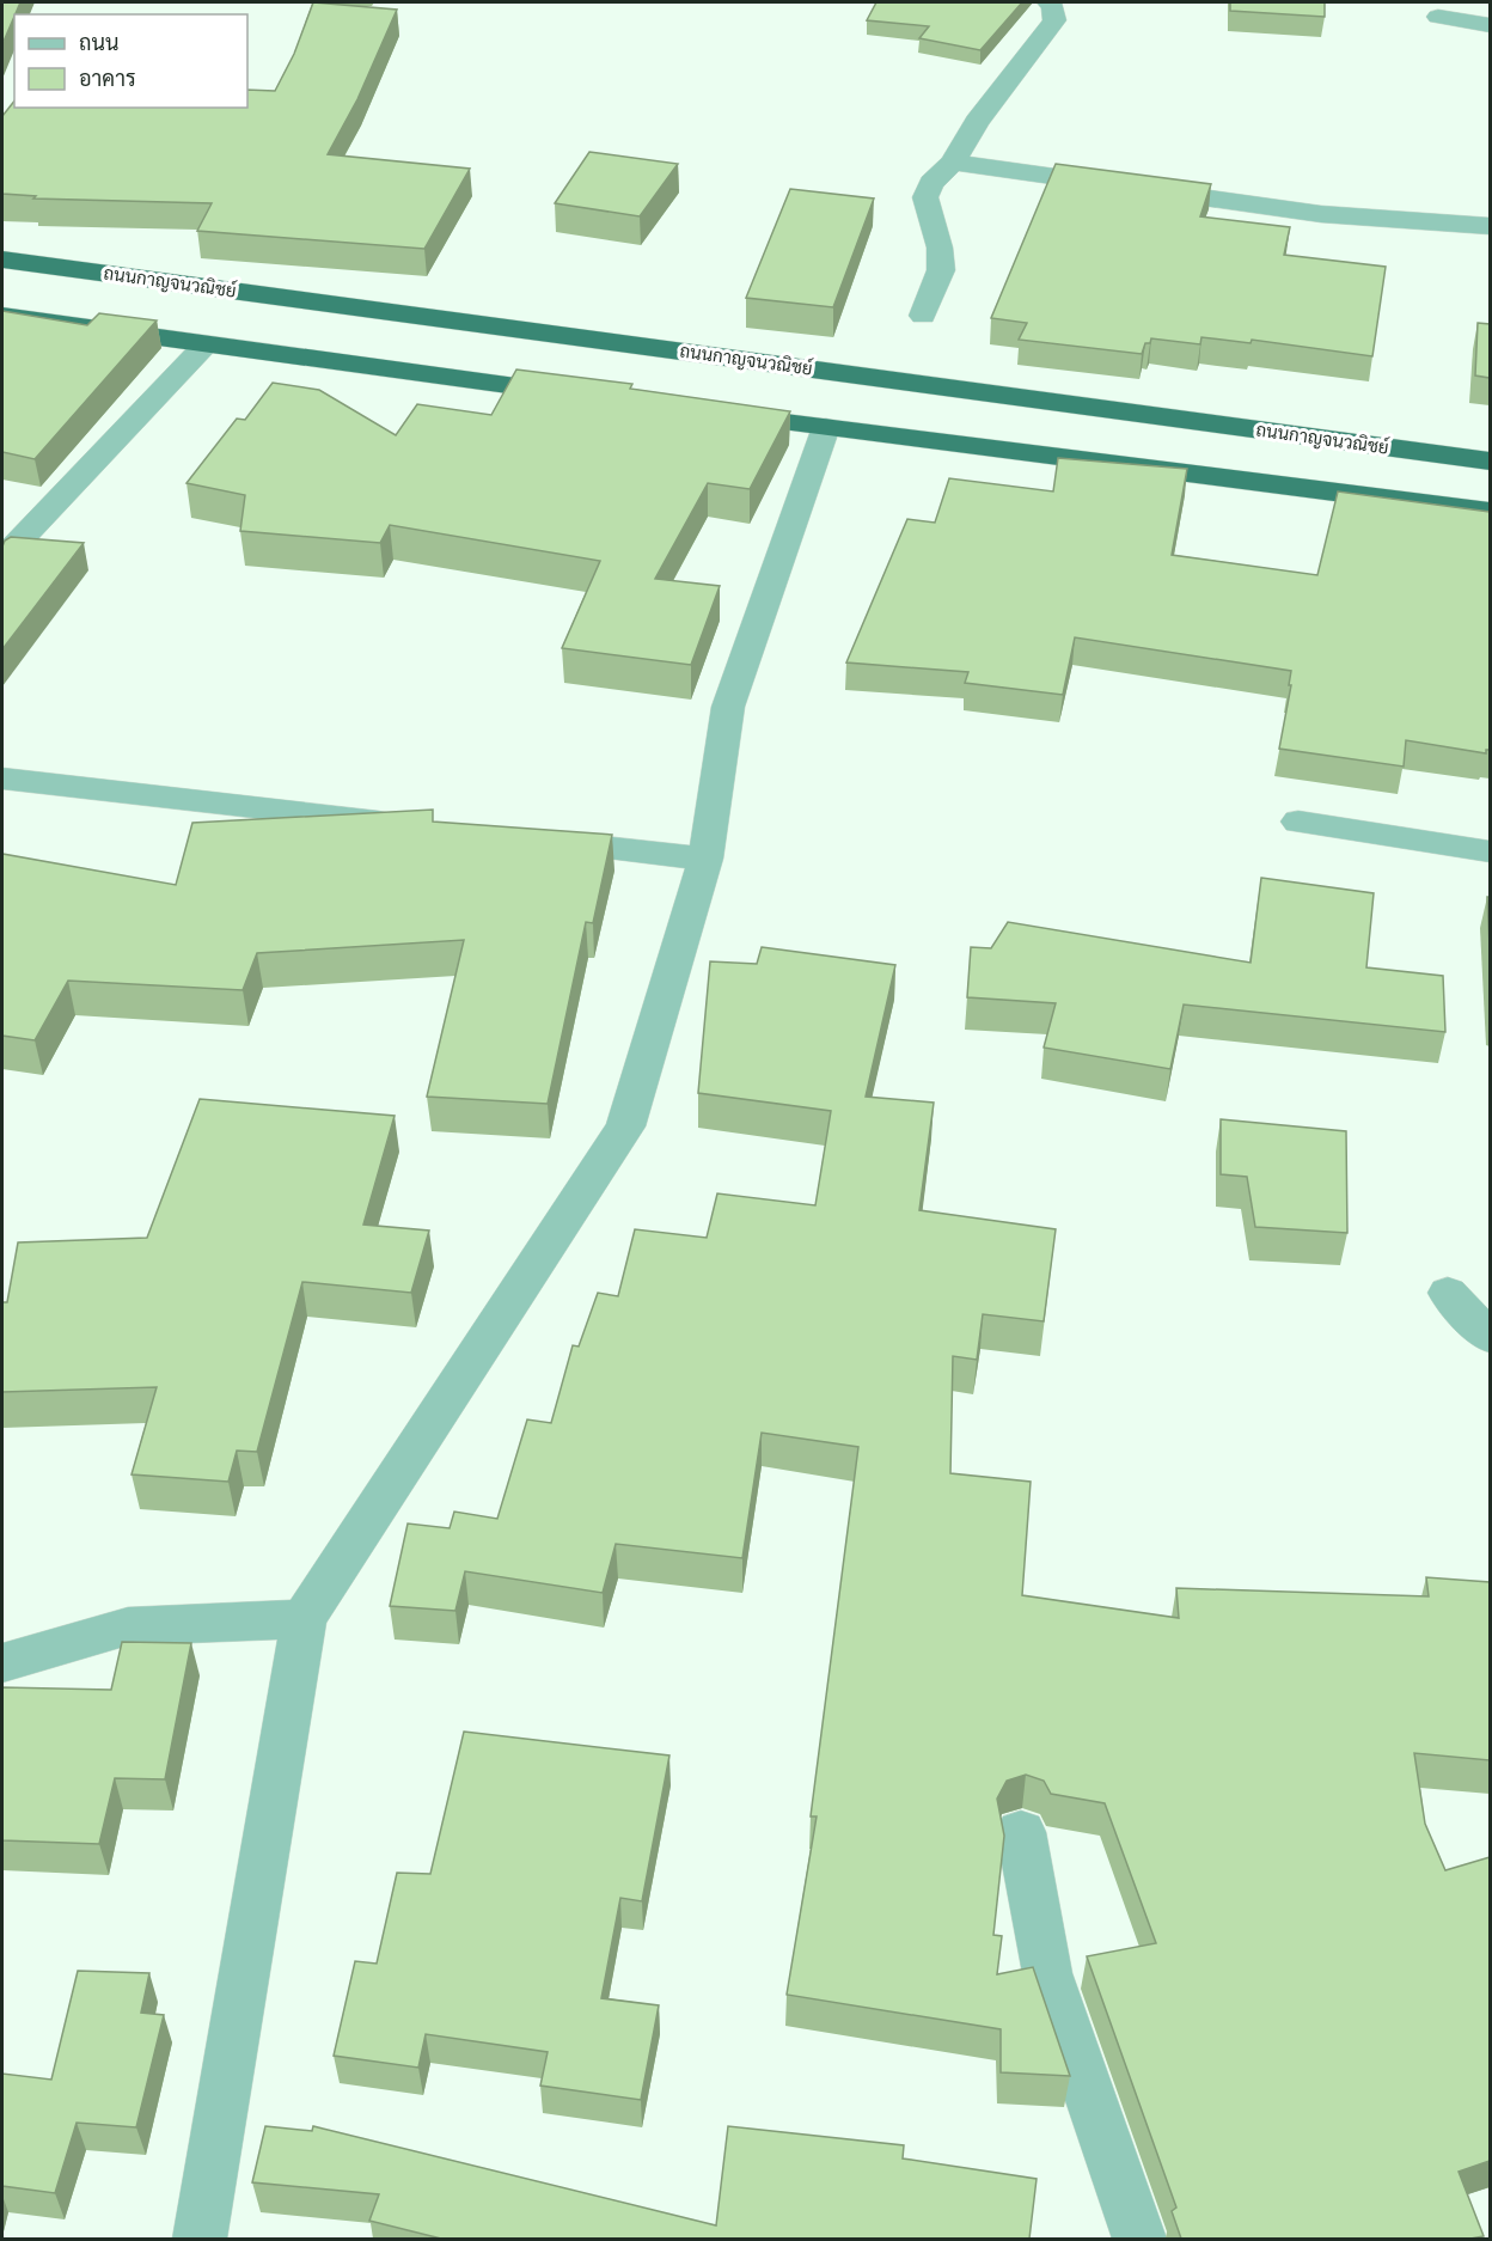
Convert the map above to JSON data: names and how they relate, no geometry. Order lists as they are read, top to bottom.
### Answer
{
  "streets": {
    "highway": ["ถนนกาญจนวณิชย์"]
  },
  "legend": ["ถนน", "อาคาร"]
}
